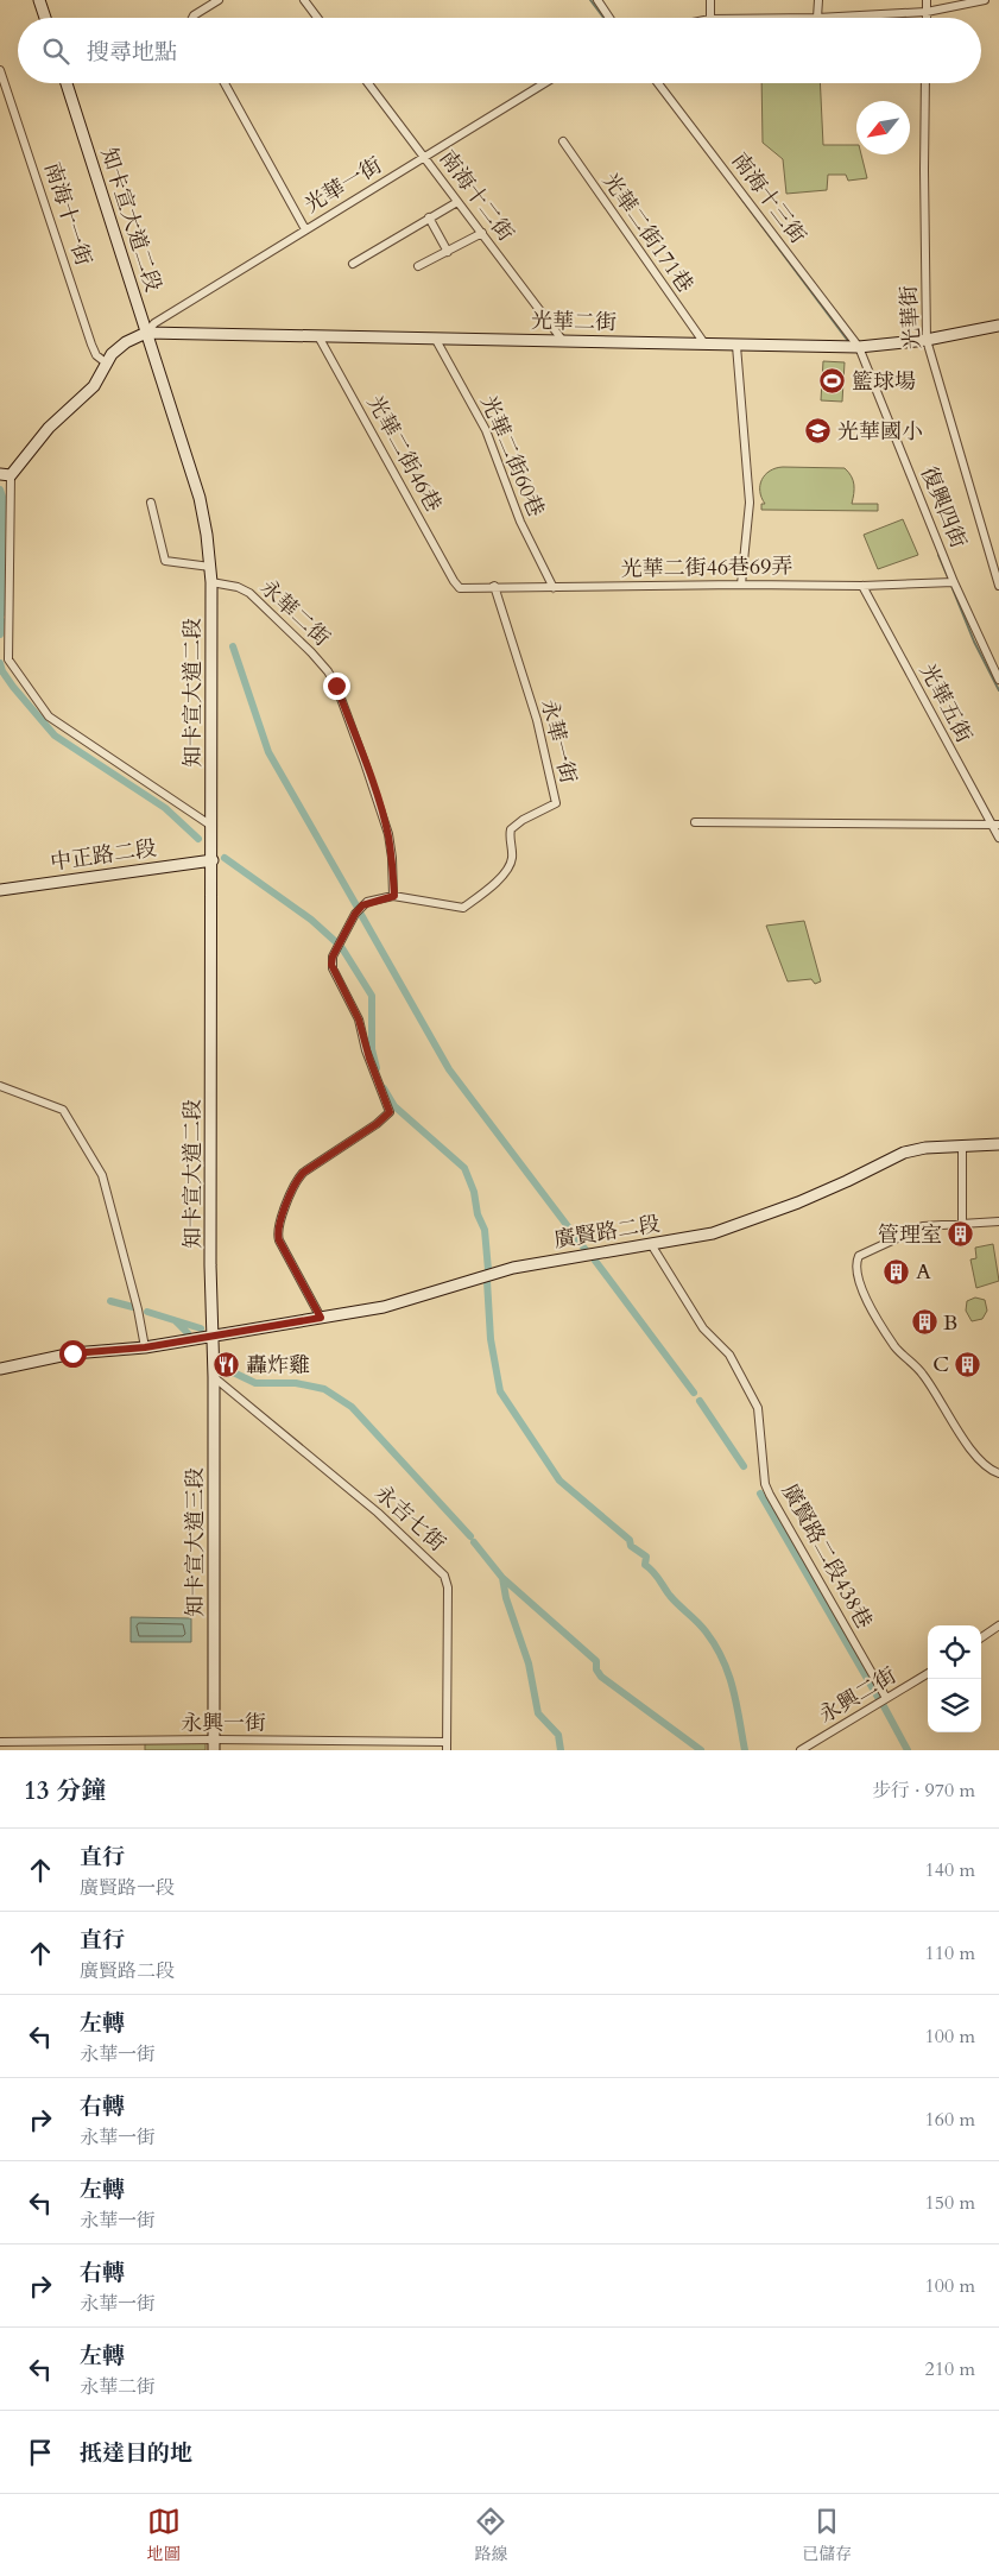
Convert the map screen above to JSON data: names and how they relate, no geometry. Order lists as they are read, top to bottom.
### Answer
{
  "streets": {
    "street": [
      "光華一街",
      "南海十二街",
      "南海十三街",
      "南海十一街",
      "知卡宣大道二段",
      "光華二街171巷",
      "光華街",
      "光華二街",
      "光華二街46巷",
      "光華二街60巷",
      "復興四街",
      "光華二街46巷69弄",
      "永華二街",
      "光華五街",
      "永華一街",
      "中正路二段",
      "廣賢路二段",
      "永吉七街",
      "知卡宣大道三段",
      "廣賢路二段438巷",
      "永興二街",
      "永興一街"
    ]
  },
  "crossings": [
    ["光華一街", "南海十二街"],
    ["光華一街", "知卡宣大道二段"],
    ["光華一街", "光華二街"],
    ["南海十二街", "光華二街"],
    ["南海十三街", "光華二街"],
    ["南海十三街", "復興四街"],
    ["知卡宣大道二段", "光華二街"],
    ["知卡宣大道二段", "永華二街"],
    ["知卡宣大道二段", "中正路二段"],
    ["知卡宣大道二段", "廣賢路二段"],
    ["知卡宣大道二段", "知卡宣大道三段"],
    ["光華二街171巷", "光華二街"],
    ["光華街", "光華二街"],
    ["光華二街", "光華二街46巷"],
    ["光華二街", "光華二街60巷"],
    ["光華二街", "復興四街"],
    ["光華二街46巷", "光華二街46巷69弄"],
    ["光華二街60巷", "光華二街46巷69弄"],
    ["復興四街", "光華二街46巷69弄"],
    ["光華二街46巷69弄", "光華五街"],
    ["光華二街46巷69弄", "永華一街"],
    ["永華二街", "永華一街"],
    ["永華一街", "廣賢路二段"],
    ["廣賢路二段", "知卡宣大道三段"],
    ["廣賢路二段", "廣賢路二段438巷"],
    ["永吉七街", "知卡宣大道三段"],
    ["永吉七街", "永興一街"],
    ["知卡宣大道三段", "永興一街"],
    ["廣賢路二段438巷", "永興二街"]
  ],
  "places": {
    "sports": ["籃球場"],
    "school or university": ["光華國小"],
    "building": [
      "管理室",
      "A",
      "B",
      "C"
    ],
    "restaurant": ["轟炸雞"]
  },
  "north": "bottom left",
  "page": {
    "search": "搜尋地點",
    "heading": ["13 分鐘", "步行 · 970 m"],
    "list": [
      ["直行", "廣賢路一段", "140 m"],
      ["直行", "廣賢路二段", "110 m"],
      ["左轉", "永華一街", "100 m"],
      ["右轉", "永華一街", "160 m"],
      ["左轉", "永華一街", "150 m"],
      ["右轉", "永華一街", "100 m"],
      ["左轉", "永華二街", "210 m"],
      "抵達目的地"
    ],
    "nav": ["地圖", "路線", "已儲存"]
  }
}
